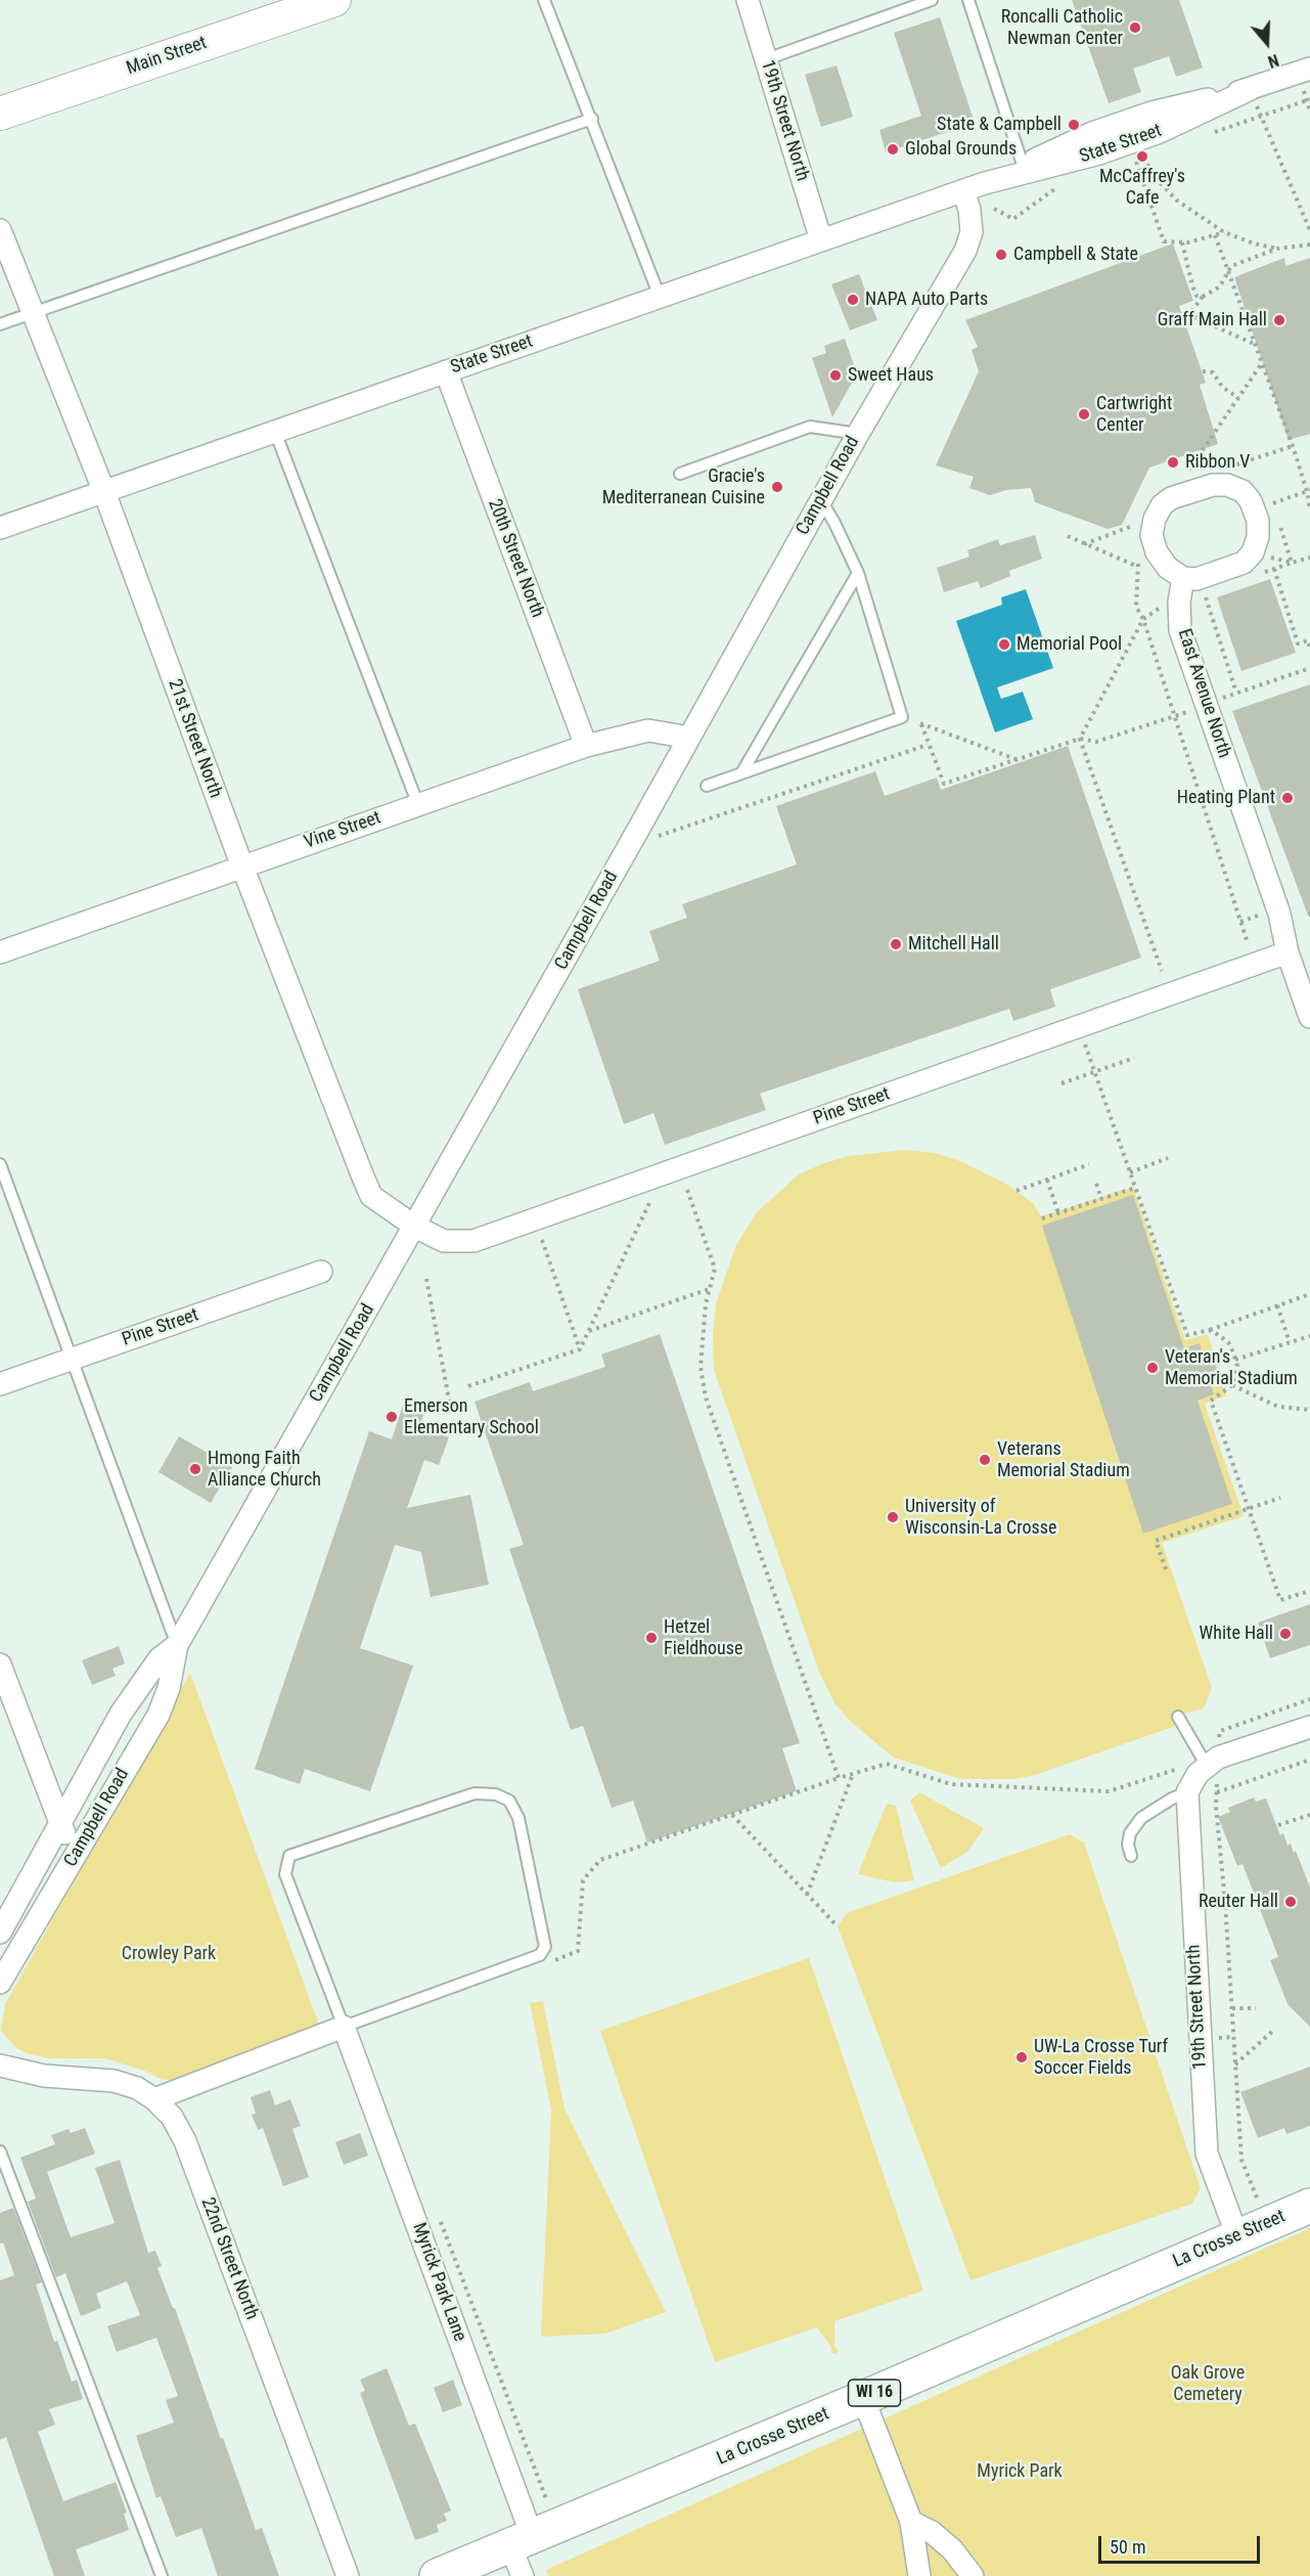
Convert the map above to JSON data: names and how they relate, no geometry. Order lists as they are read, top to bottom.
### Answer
{
  "streets": {
    "main road": ["La Crosse Street", "WI 16"],
    "street": [
      "Main Street",
      "19th Street North",
      "State Street",
      "Campbell Road",
      "20th Street North",
      "East Avenue North",
      "21st Street North",
      "Vine Street",
      "Pine Street",
      "22nd Street North",
      "Myrick Park Lane"
    ]
  },
  "crossings": [
    ["19th Street North", "State Street"],
    ["19th Street North", "La Crosse Street"],
    ["State Street", "Campbell Road"],
    ["State Street", "20th Street North"],
    ["State Street", "21st Street North"],
    ["Campbell Road", "21st Street North"],
    ["Campbell Road", "Vine Street"],
    ["Campbell Road", "Pine Street"],
    ["20th Street North", "Vine Street"],
    ["East Avenue North", "Pine Street"],
    ["21st Street North", "Vine Street"],
    ["21st Street North", "Pine Street"],
    ["La Crosse Street", "Myrick Park Lane"]
  ],
  "parks": ["Crowley Park", "Oak Grove Cemetery", "Myrick Park"],
  "places": [
    "Roncalli Catholic Newman Center",
    "State & Campbell",
    "Global Grounds",
    "McCaffrey's Cafe",
    "Campbell & State",
    "NAPA Auto Parts",
    "Graff Main Hall",
    "Sweet Haus",
    "Cartwright Center",
    "Ribbon V",
    "Gracie's Mediterranean Cuisine",
    "Memorial Pool",
    "Heating Plant",
    "Mitchell Hall",
    "Veteran's Memorial Stadium",
    "Emerson Elementary School",
    "Veterans Memorial Stadium",
    "Hmong Faith Alliance Church",
    "University of Wisconsin-La Crosse",
    "White Hall",
    "Hetzel Fieldhouse",
    "Reuter Hall",
    "UW-La Crosse Turf Soccer Fields"
  ],
  "scale_bar": "50 m",
  "north": "bottom"
}
